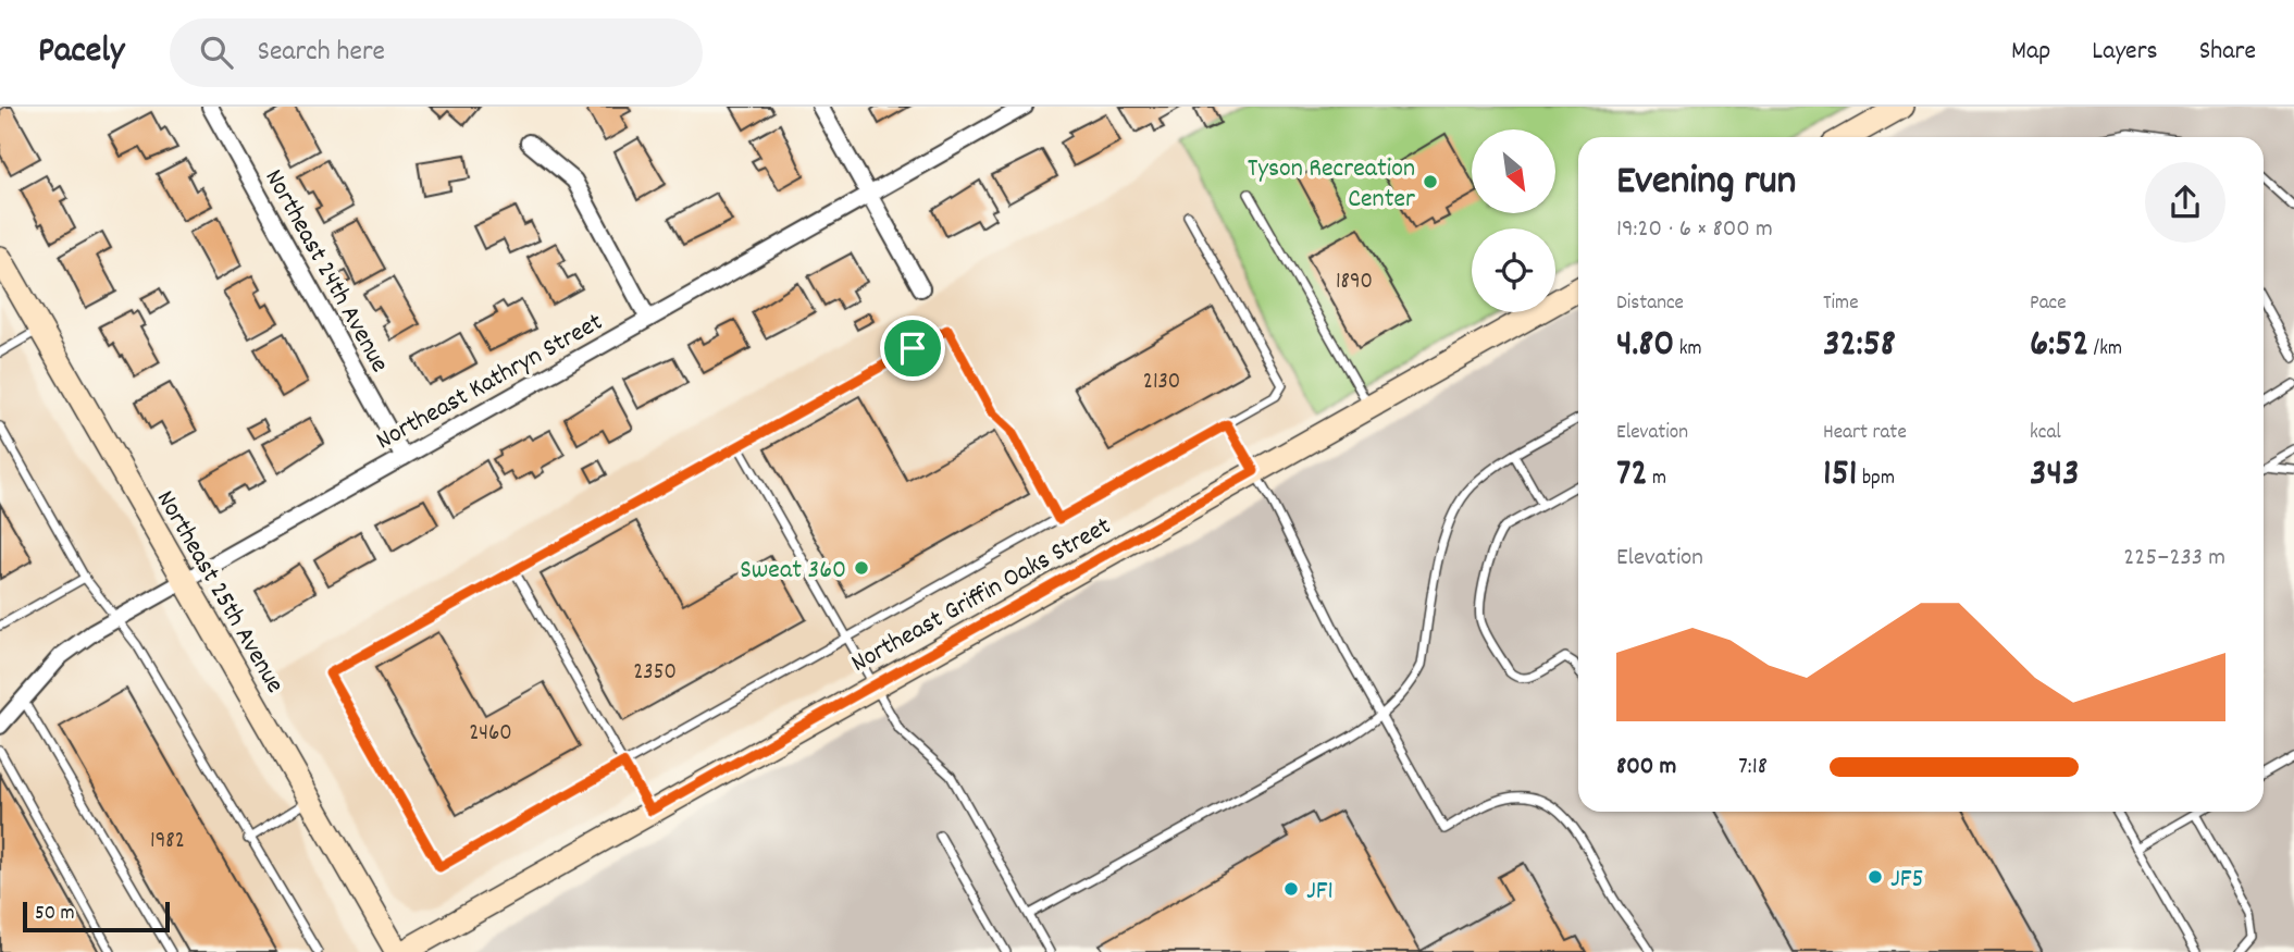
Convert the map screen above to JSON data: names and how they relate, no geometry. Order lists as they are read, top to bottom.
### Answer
{
  "streets": {
    "street": [
      "Northeast 24th Avenue",
      "Northeast Kathryn Street",
      "Northeast 25th Avenue",
      "Northeast Griffin Oaks Street"
    ]
  },
  "crossings": [
    ["Northeast 24th Avenue", "Northeast Kathryn Street"],
    ["Northeast Kathryn Street", "Northeast 25th Avenue"]
  ],
  "places": [
    "Tyson Recreation Center",
    "Sweat 360",
    "JF5",
    "JF1"
  ],
  "house_numbers": [
    "1890",
    "2130",
    "2350",
    "2460",
    "1982"
  ],
  "scale_bar": "50 m",
  "north": "bottom right",
  "page": {
    "header": "Pacely",
    "search": "Search here",
    "nav": ["Map", "Layers", "Share"],
    "heading": ["Evening run", "19:20 · 6 × 800 m"],
    "stats": [
      ["Distance", "4.80 km"],
      ["Time", "32:58"],
      ["Pace", "6:52 /km"],
      ["Elevation", "72 m"],
      ["Heart rate", "151 bpm"],
      ["kcal", "343"]
    ],
    "chart": ["Elevation", "225–233 m"],
    "list": [
      {
        "name": "800 m",
        "note": "7:18"
      }
    ],
    "scale": "50 m"
  }
}
